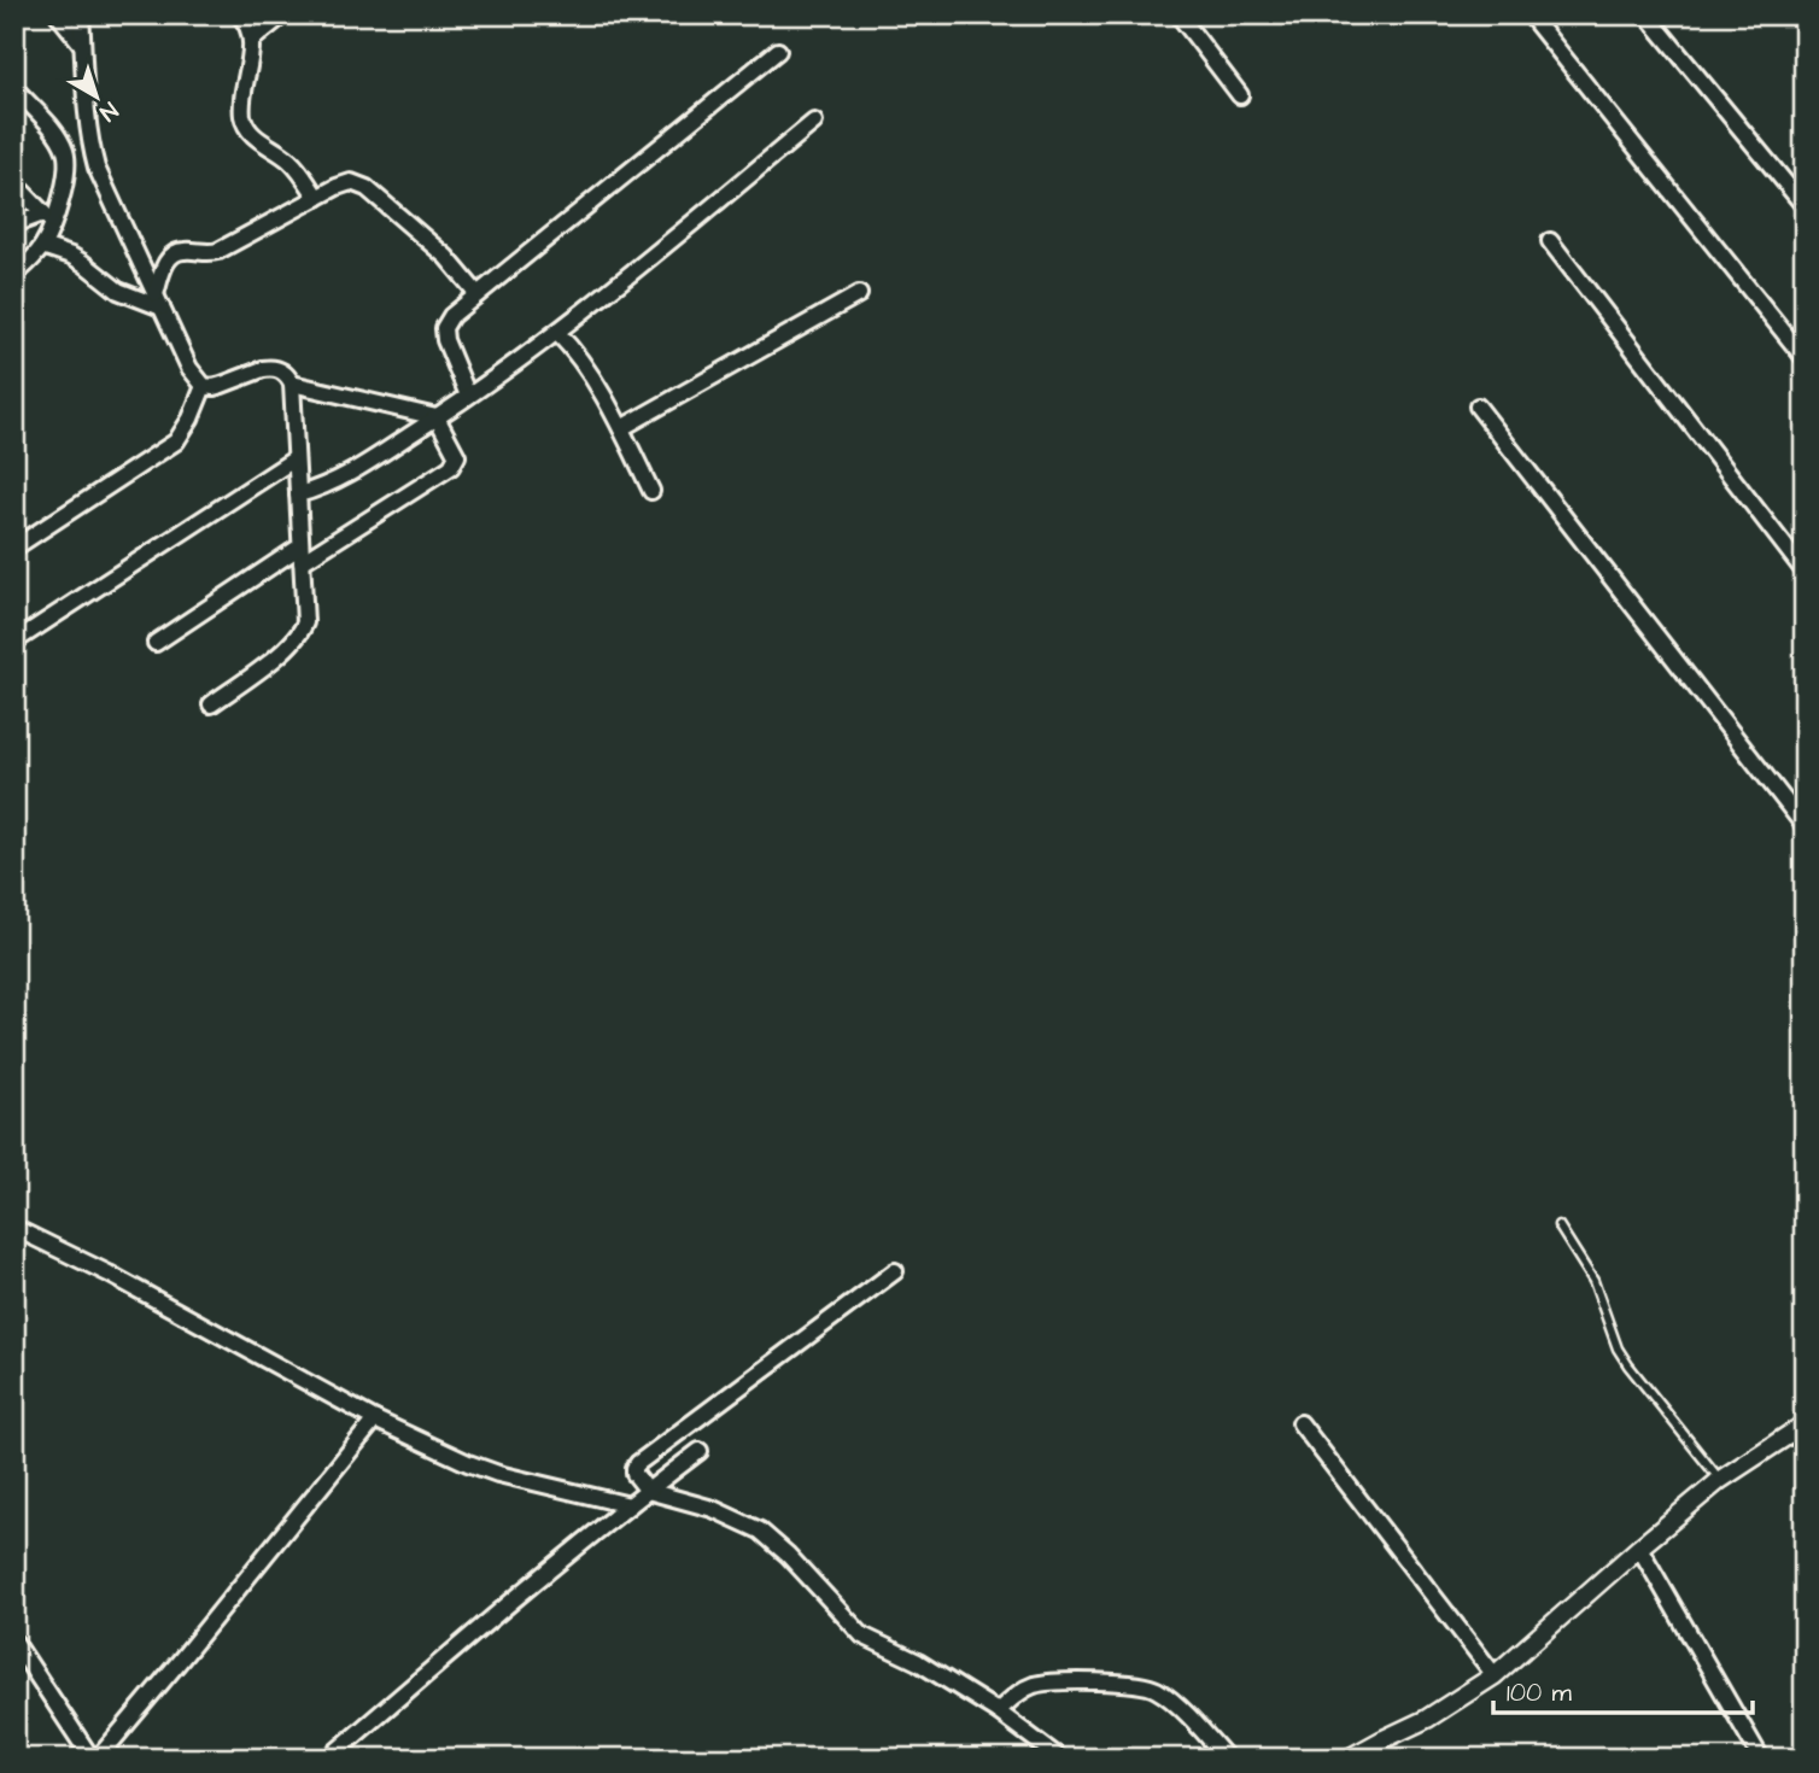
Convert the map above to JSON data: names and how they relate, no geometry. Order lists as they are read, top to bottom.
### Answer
{
  "scale_bar": "100 m",
  "north": "bottom right"
}
